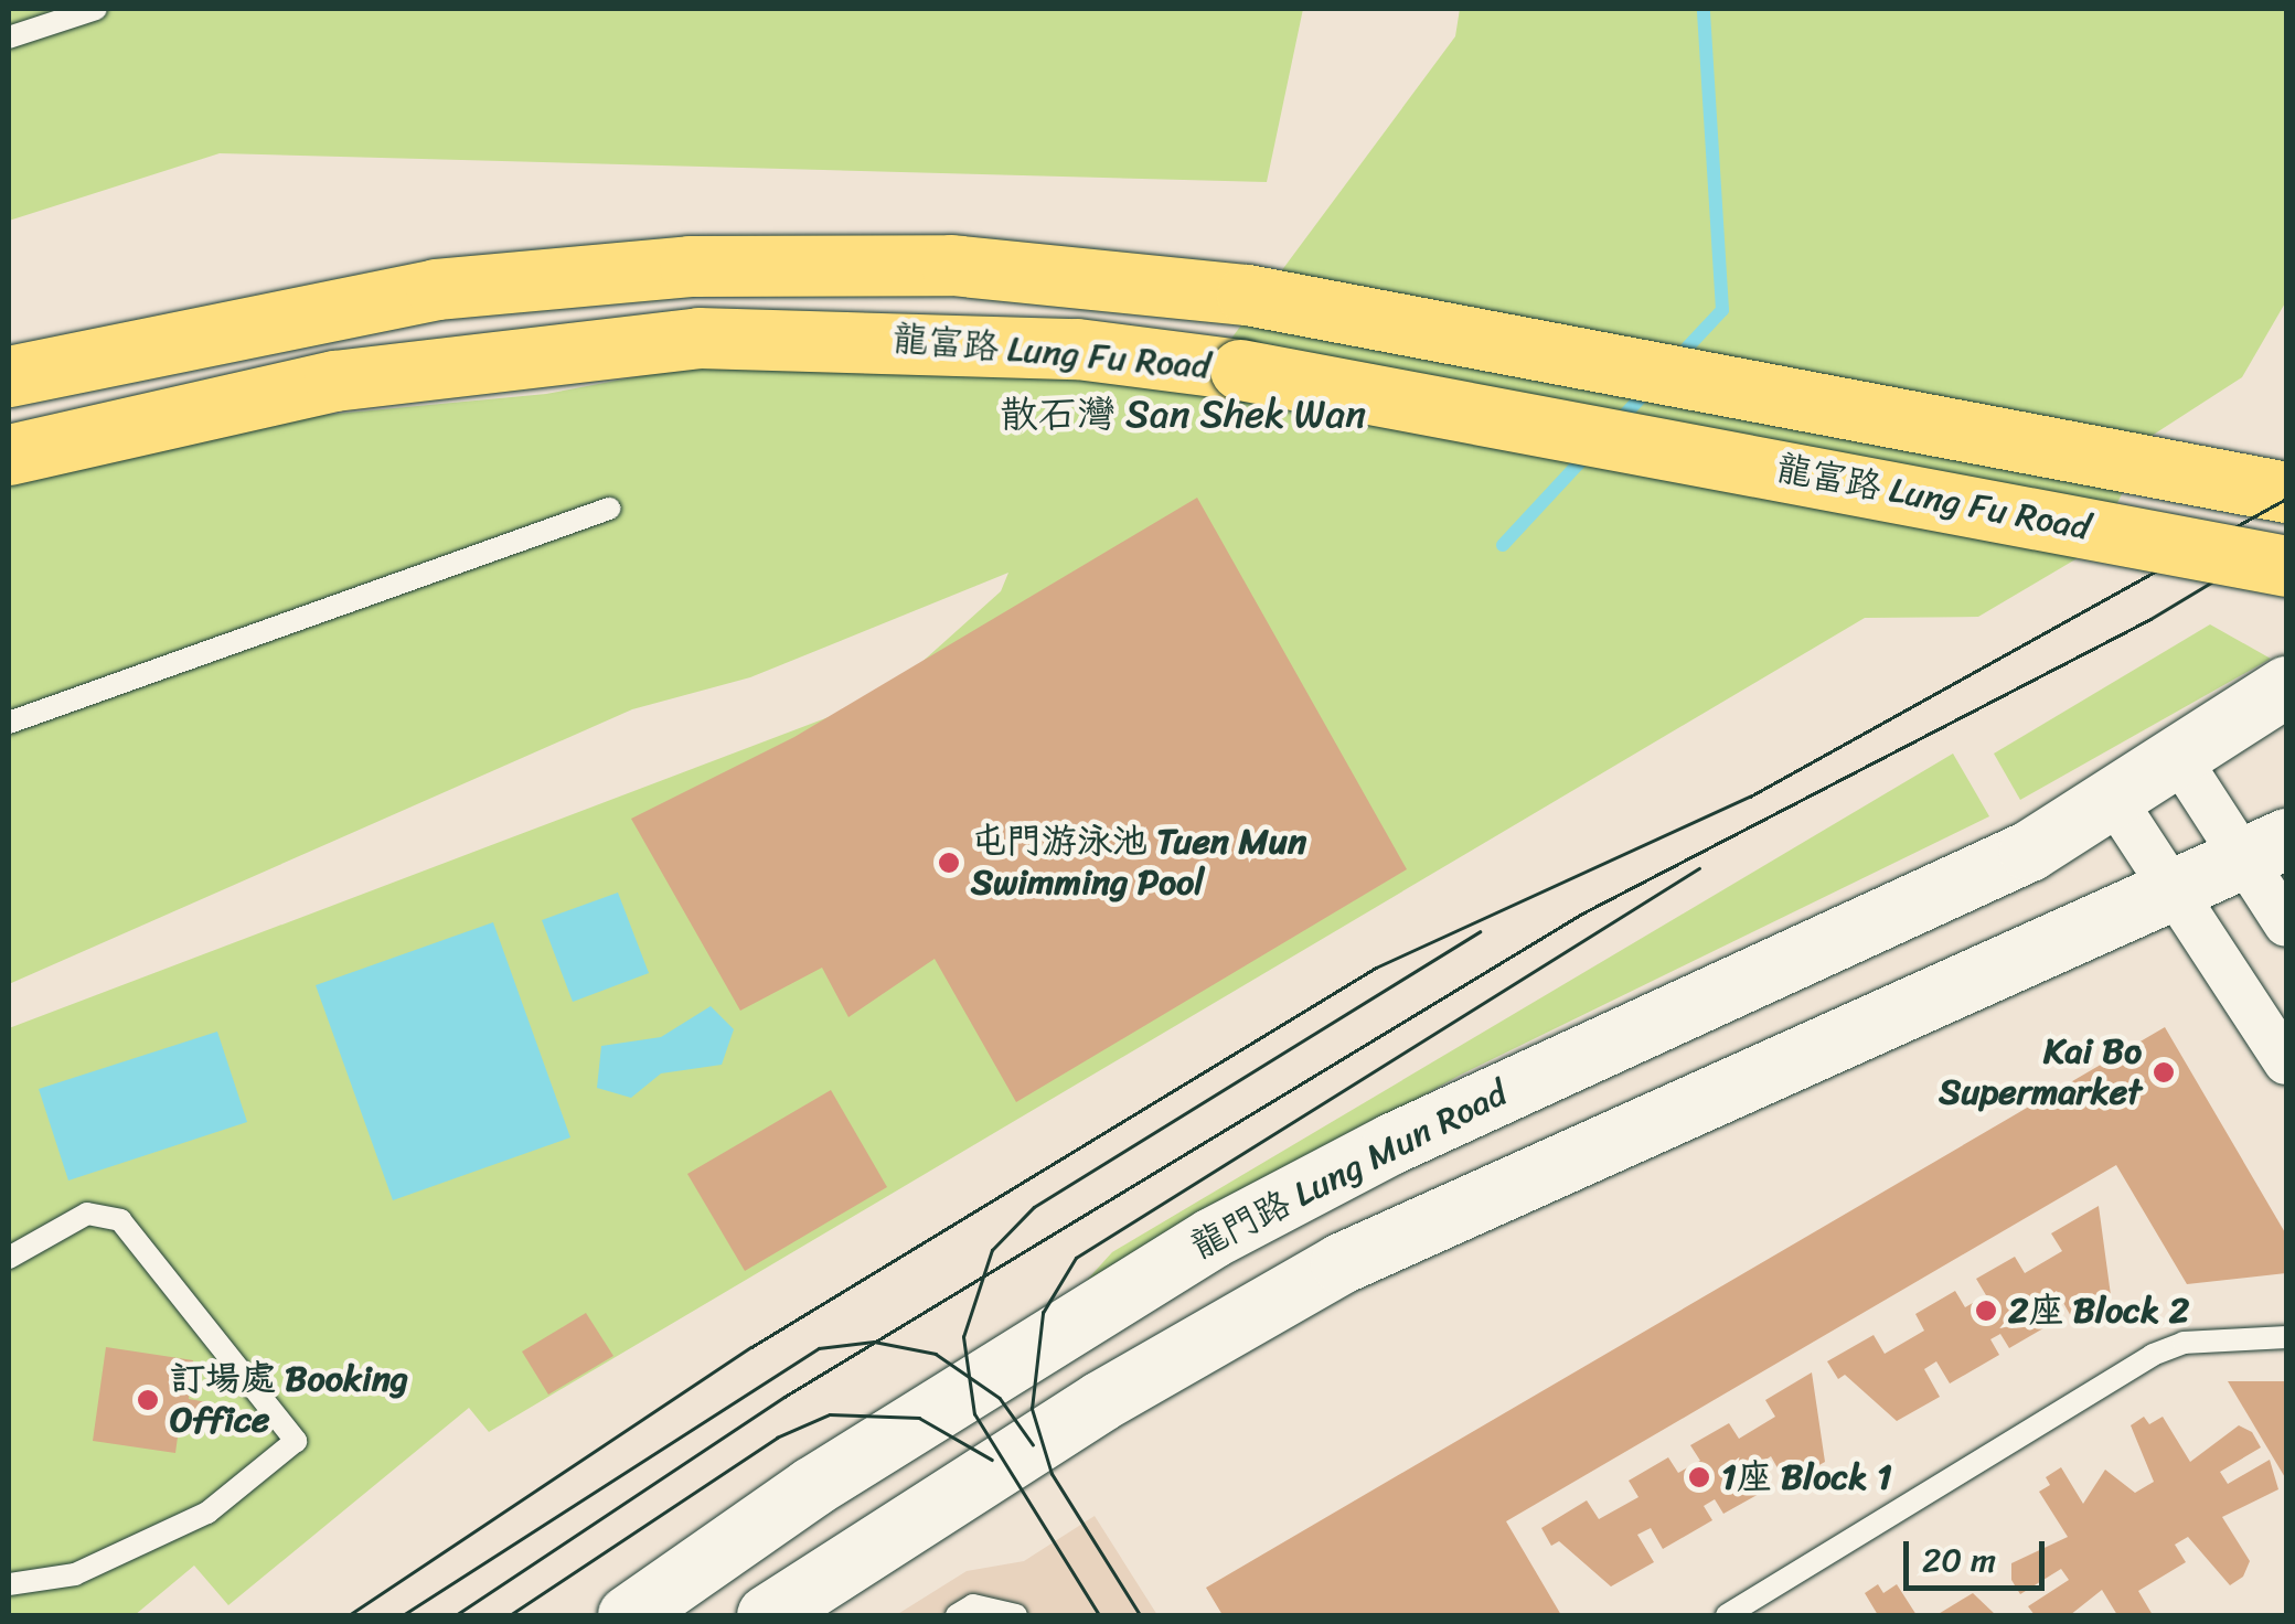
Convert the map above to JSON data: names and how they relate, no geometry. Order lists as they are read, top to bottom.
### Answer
{
  "streets": {
    "main road": ["龍富路 Lung Fu Road", "龍門路 Lung Mun Road"]
  },
  "districts": ["散石灣 San Shek Wan"],
  "places": [
    "屯門游泳池 Tuen Mun Swimming Pool",
    "Kai Bo Supermarket",
    "2座 Block 2",
    "訂場處 Booking Office",
    "1座 Block 1"
  ],
  "scale_bar": "20 m"
}
